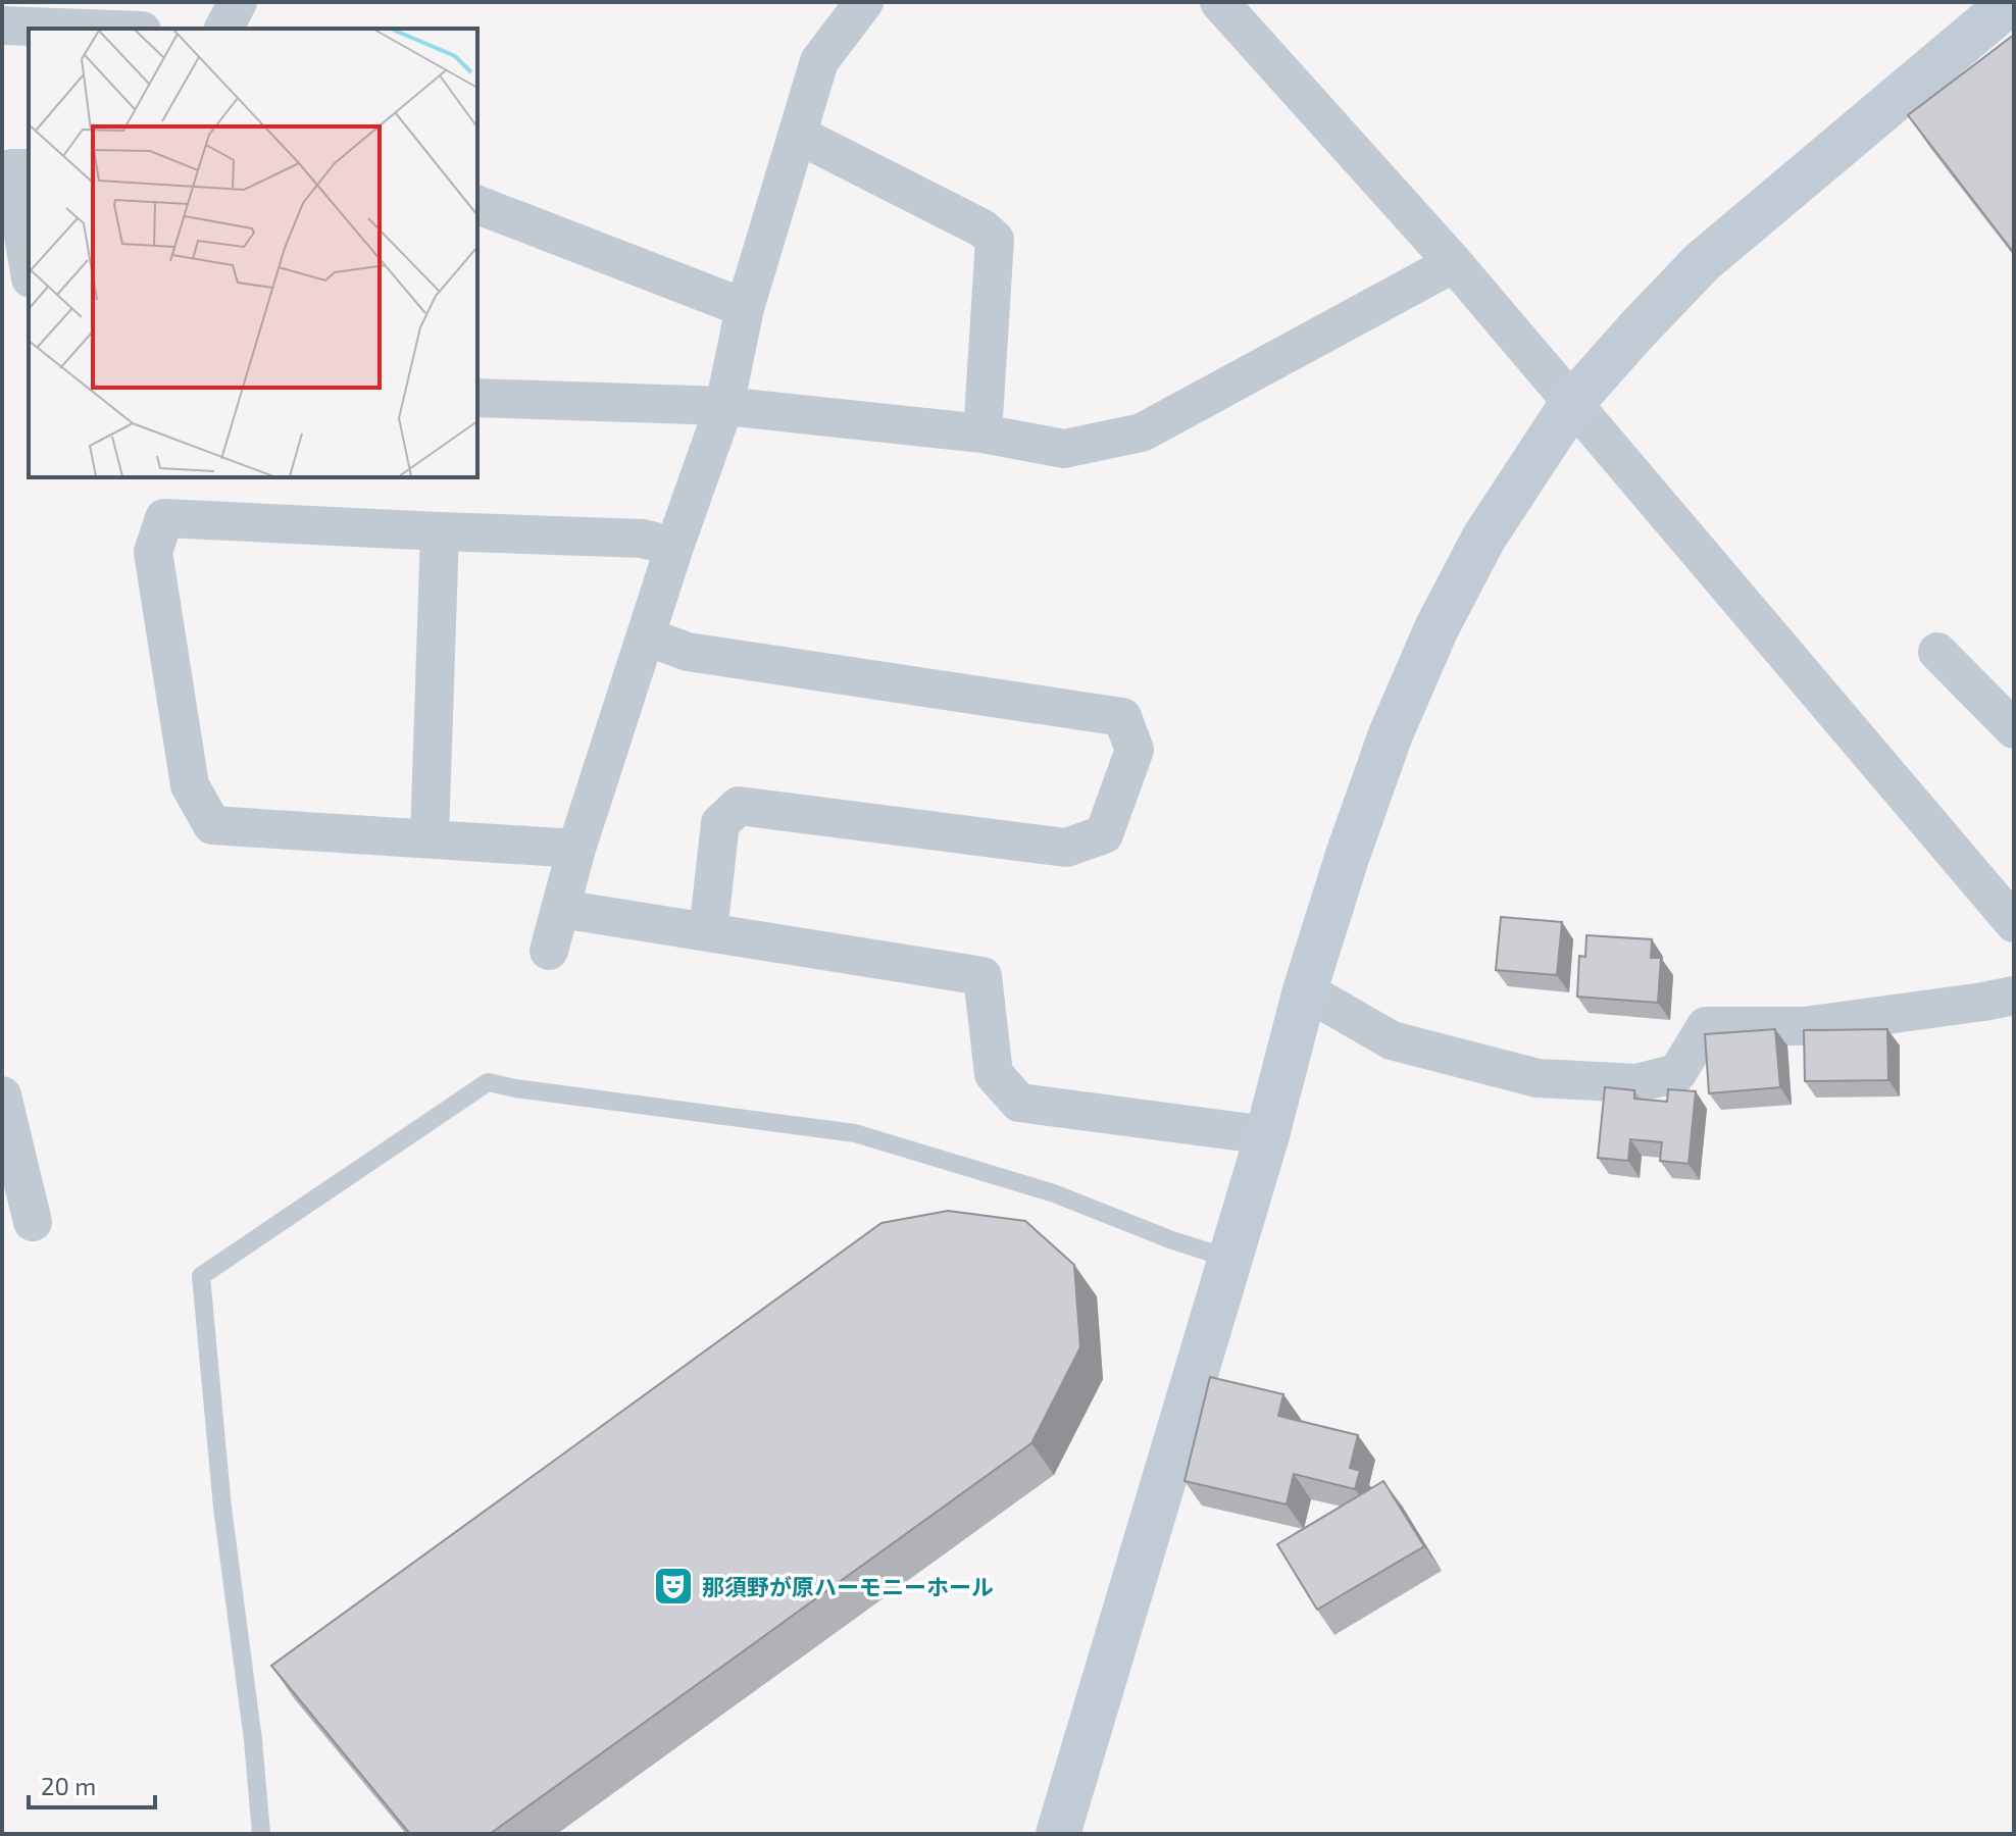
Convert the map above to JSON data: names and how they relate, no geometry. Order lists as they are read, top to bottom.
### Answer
{
  "places": {
    "theatre": ["那須野が原ハーモニーホール"]
  },
  "scale_bar": "20 m"
}
